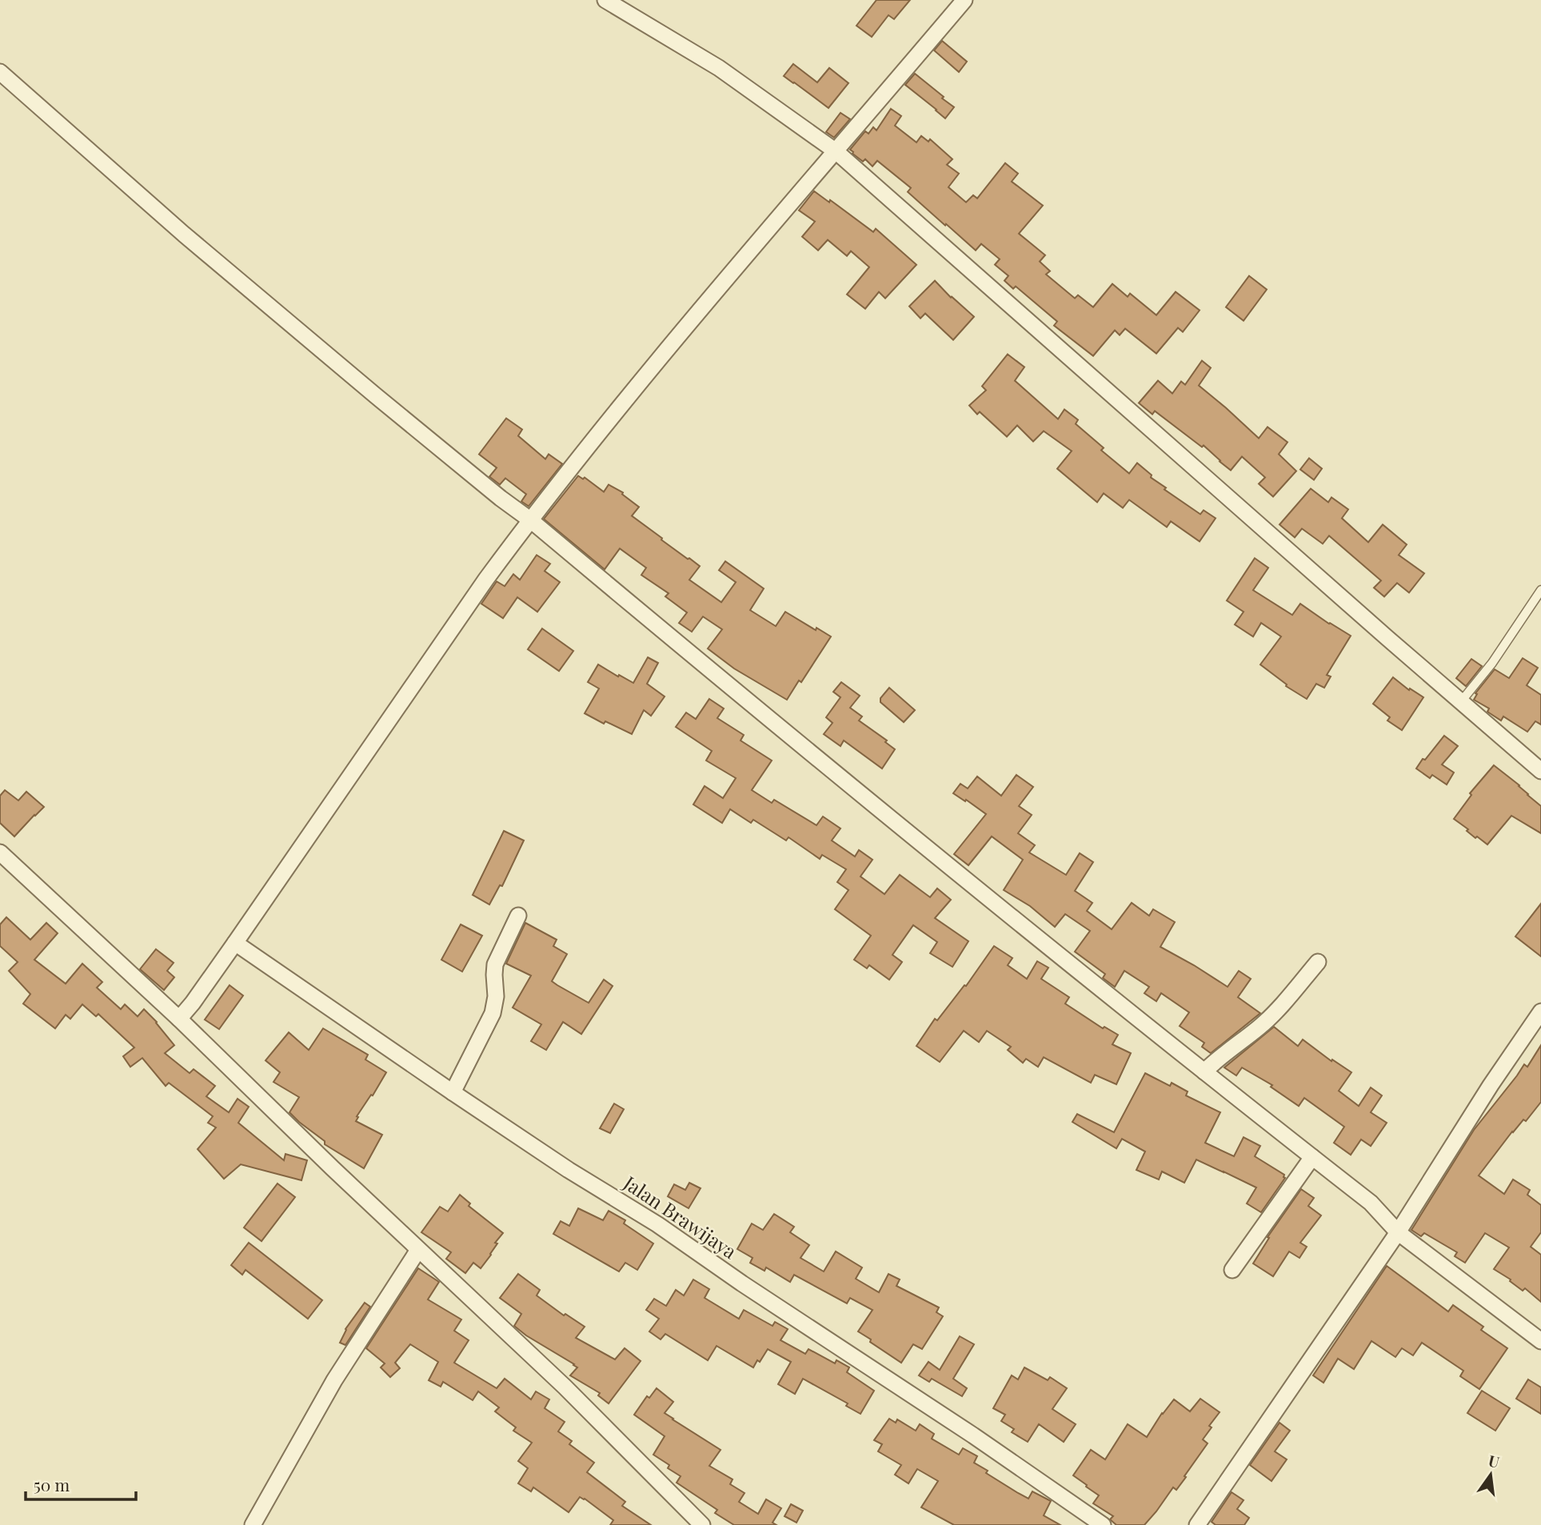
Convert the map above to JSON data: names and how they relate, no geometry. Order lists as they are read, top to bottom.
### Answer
{
  "streets": {
    "street": ["Jalan Brawijaya"]
  },
  "scale_bar": "50 m",
  "north": "top"
}
